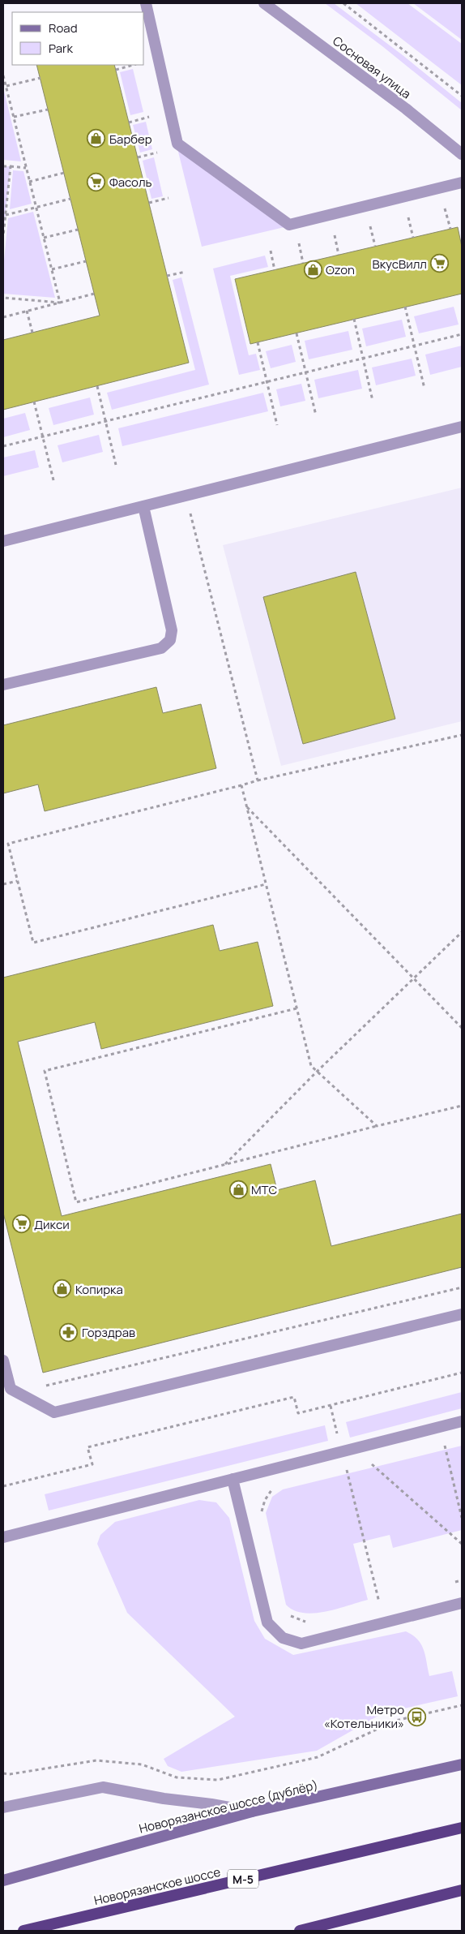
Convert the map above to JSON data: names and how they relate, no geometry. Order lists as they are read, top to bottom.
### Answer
{
  "streets": {
    "highway": ["М-5", "Новорязанское шоссе"],
    "main road": ["Новорязанское шоссе (дублёр)"],
    "street": ["Сосновая улица"]
  },
  "places": {
    "shop": [
      "Барбер",
      "Ozon",
      "МТС",
      "Копирка"
    ],
    "supermarket": ["Фасоль", "ВкусВилл", "Дикси"],
    "pharmacy": ["Горздрав"],
    "bus stop": ["Метро «Котельники»"]
  },
  "legend": ["Road", "Park"]
}
